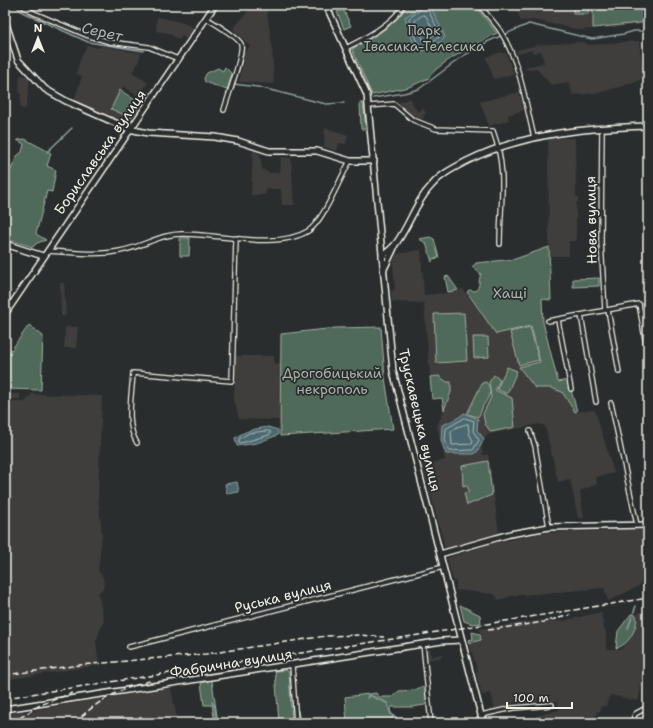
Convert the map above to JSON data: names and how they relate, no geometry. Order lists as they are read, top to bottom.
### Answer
{
  "streets": {
    "street": [
      "Бориславська вулиця",
      "Нова вулиця",
      "Трускавецька вулиця",
      "Руська вулиця",
      "Фабрична вулиця"
    ]
  },
  "crossings": [
    ["Трускавецька вулиця", "Руська вулиця"],
    ["Трускавецька вулиця", "Фабрична вулиця"]
  ],
  "water": ["Серет"],
  "parks": ["Парк Івасика-Телесика", "Хащі", "Дрогобицький некрополь"],
  "scale_bar": "100 m",
  "north": "top"
}
